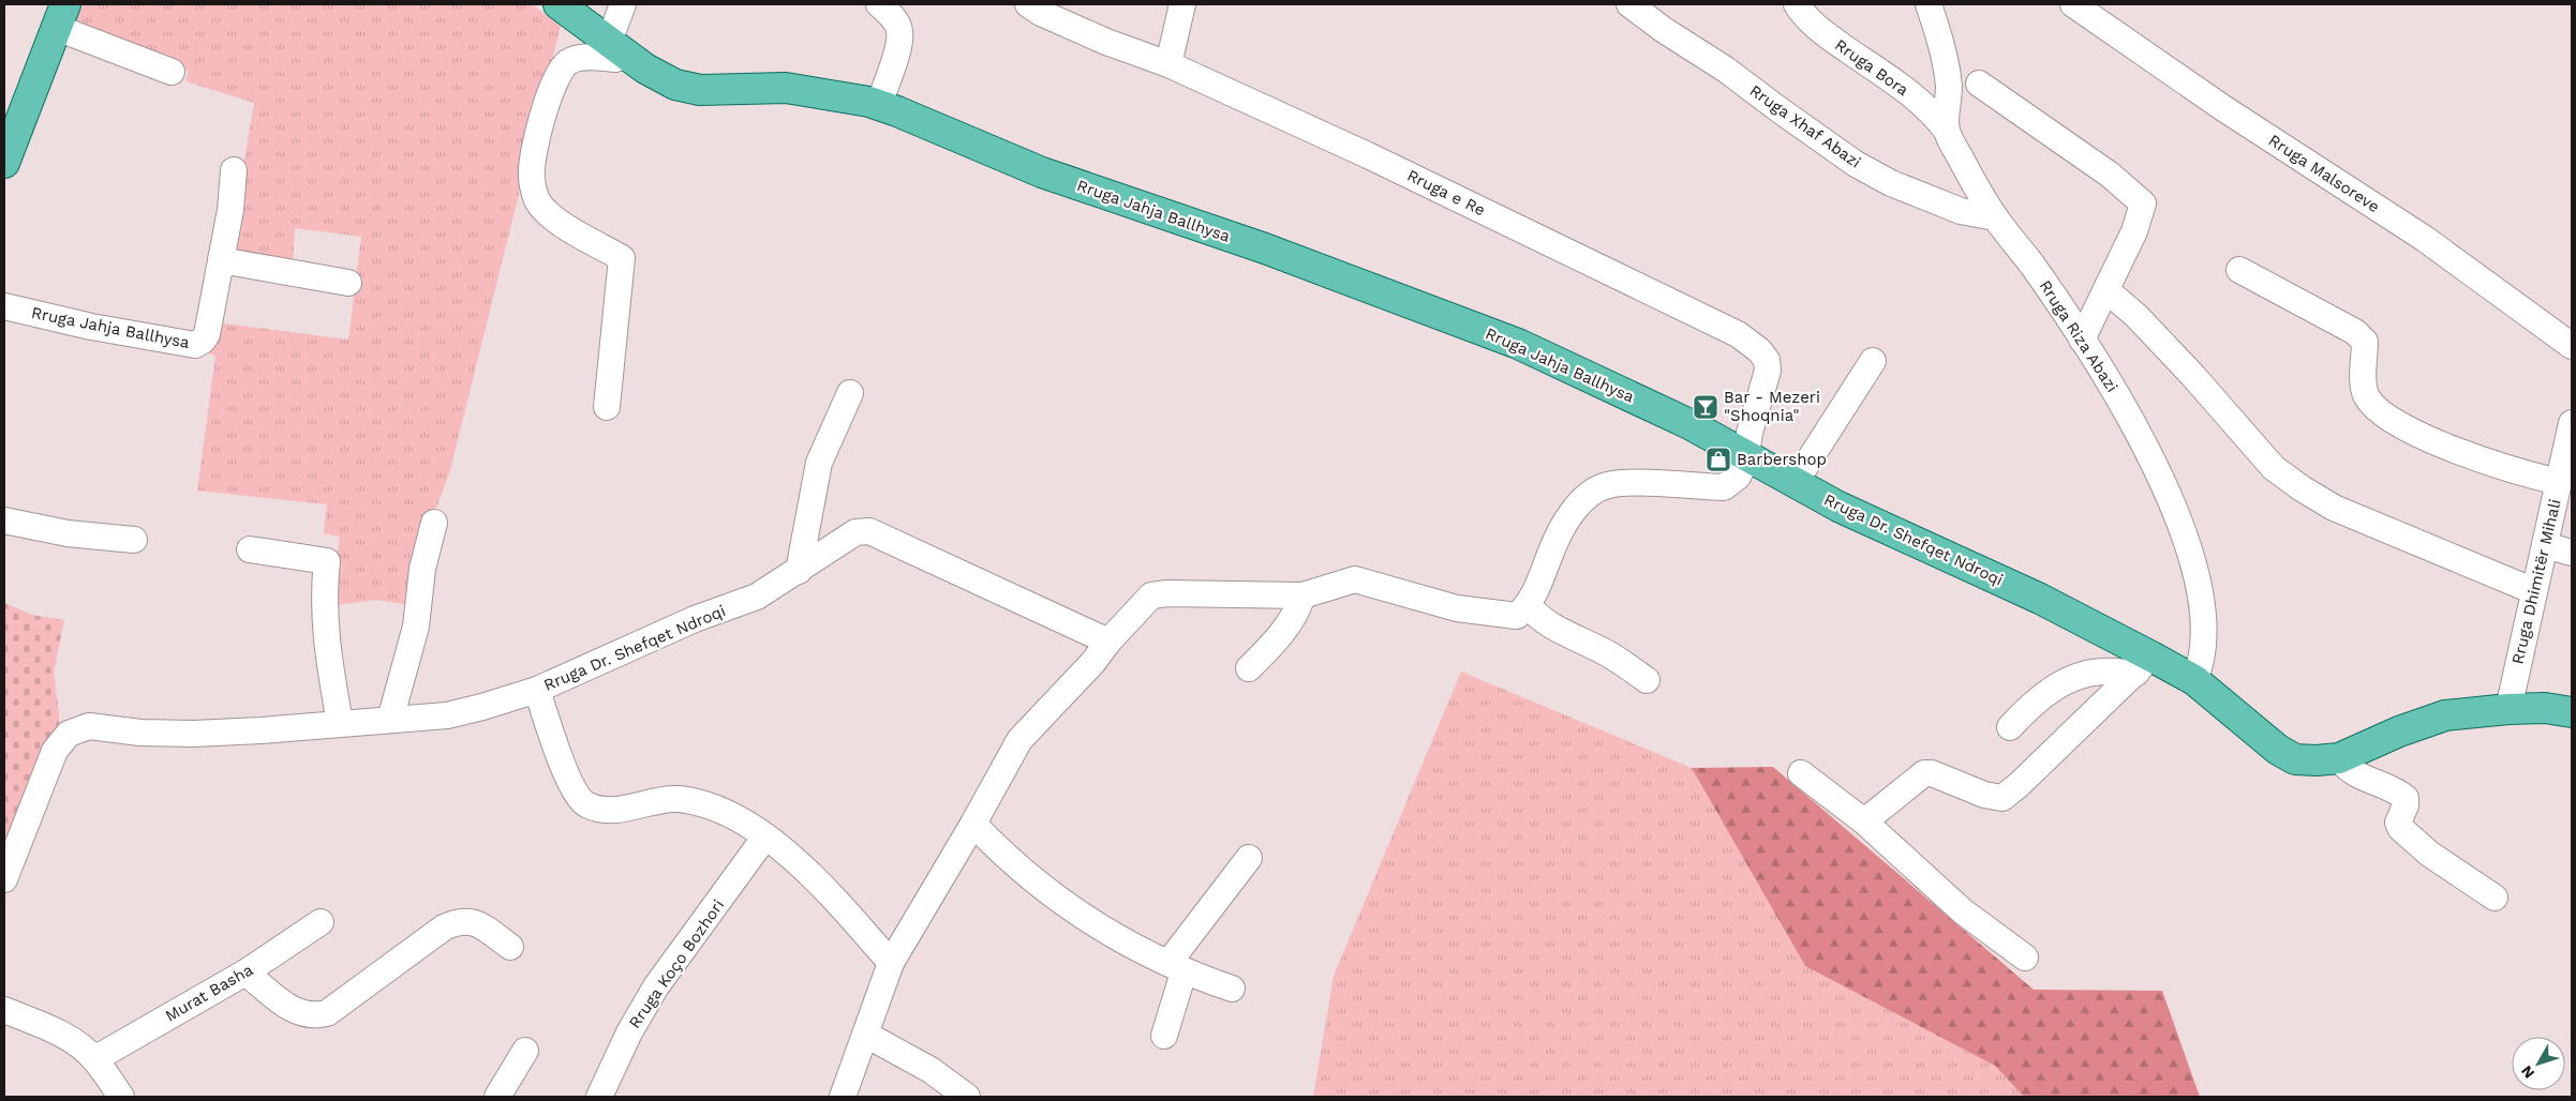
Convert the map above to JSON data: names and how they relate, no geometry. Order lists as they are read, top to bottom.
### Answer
{
  "streets": {
    "main road": ["Rruga Jahja Ballhysa", "Rruga Dr. Shefqet Ndroqi"],
    "street": [
      "Rruga Bora",
      "Rruga Xhaf Abazi",
      "Rruga Malsoreve",
      "Rruga e Re",
      "Rruga Riza Abazi",
      "Rruga Dhimitër Mihali",
      "Rruga Koço Bozhori",
      "Murat Basha"
    ]
  },
  "crossings": [
    ["Rruga Bora", "Rruga Riza Abazi"],
    ["Rruga Xhaf Abazi", "Rruga Riza Abazi"],
    ["Rruga e Re", "Rruga Jahja Ballhysa"],
    ["Rruga e Re", "Rruga Dr. Shefqet Ndroqi"],
    ["Rruga Jahja Ballhysa", "Rruga Dr. Shefqet Ndroqi"],
    ["Rruga Riza Abazi", "Rruga Dr. Shefqet Ndroqi"],
    ["Rruga Dr. Shefqet Ndroqi", "Rruga Dhimitër Mihali"]
  ],
  "places": {
    "bar": ["Bar - Mezeri \"Shoqnia\""],
    "shop": ["Barbershop"]
  },
  "north": "bottom left"
}
